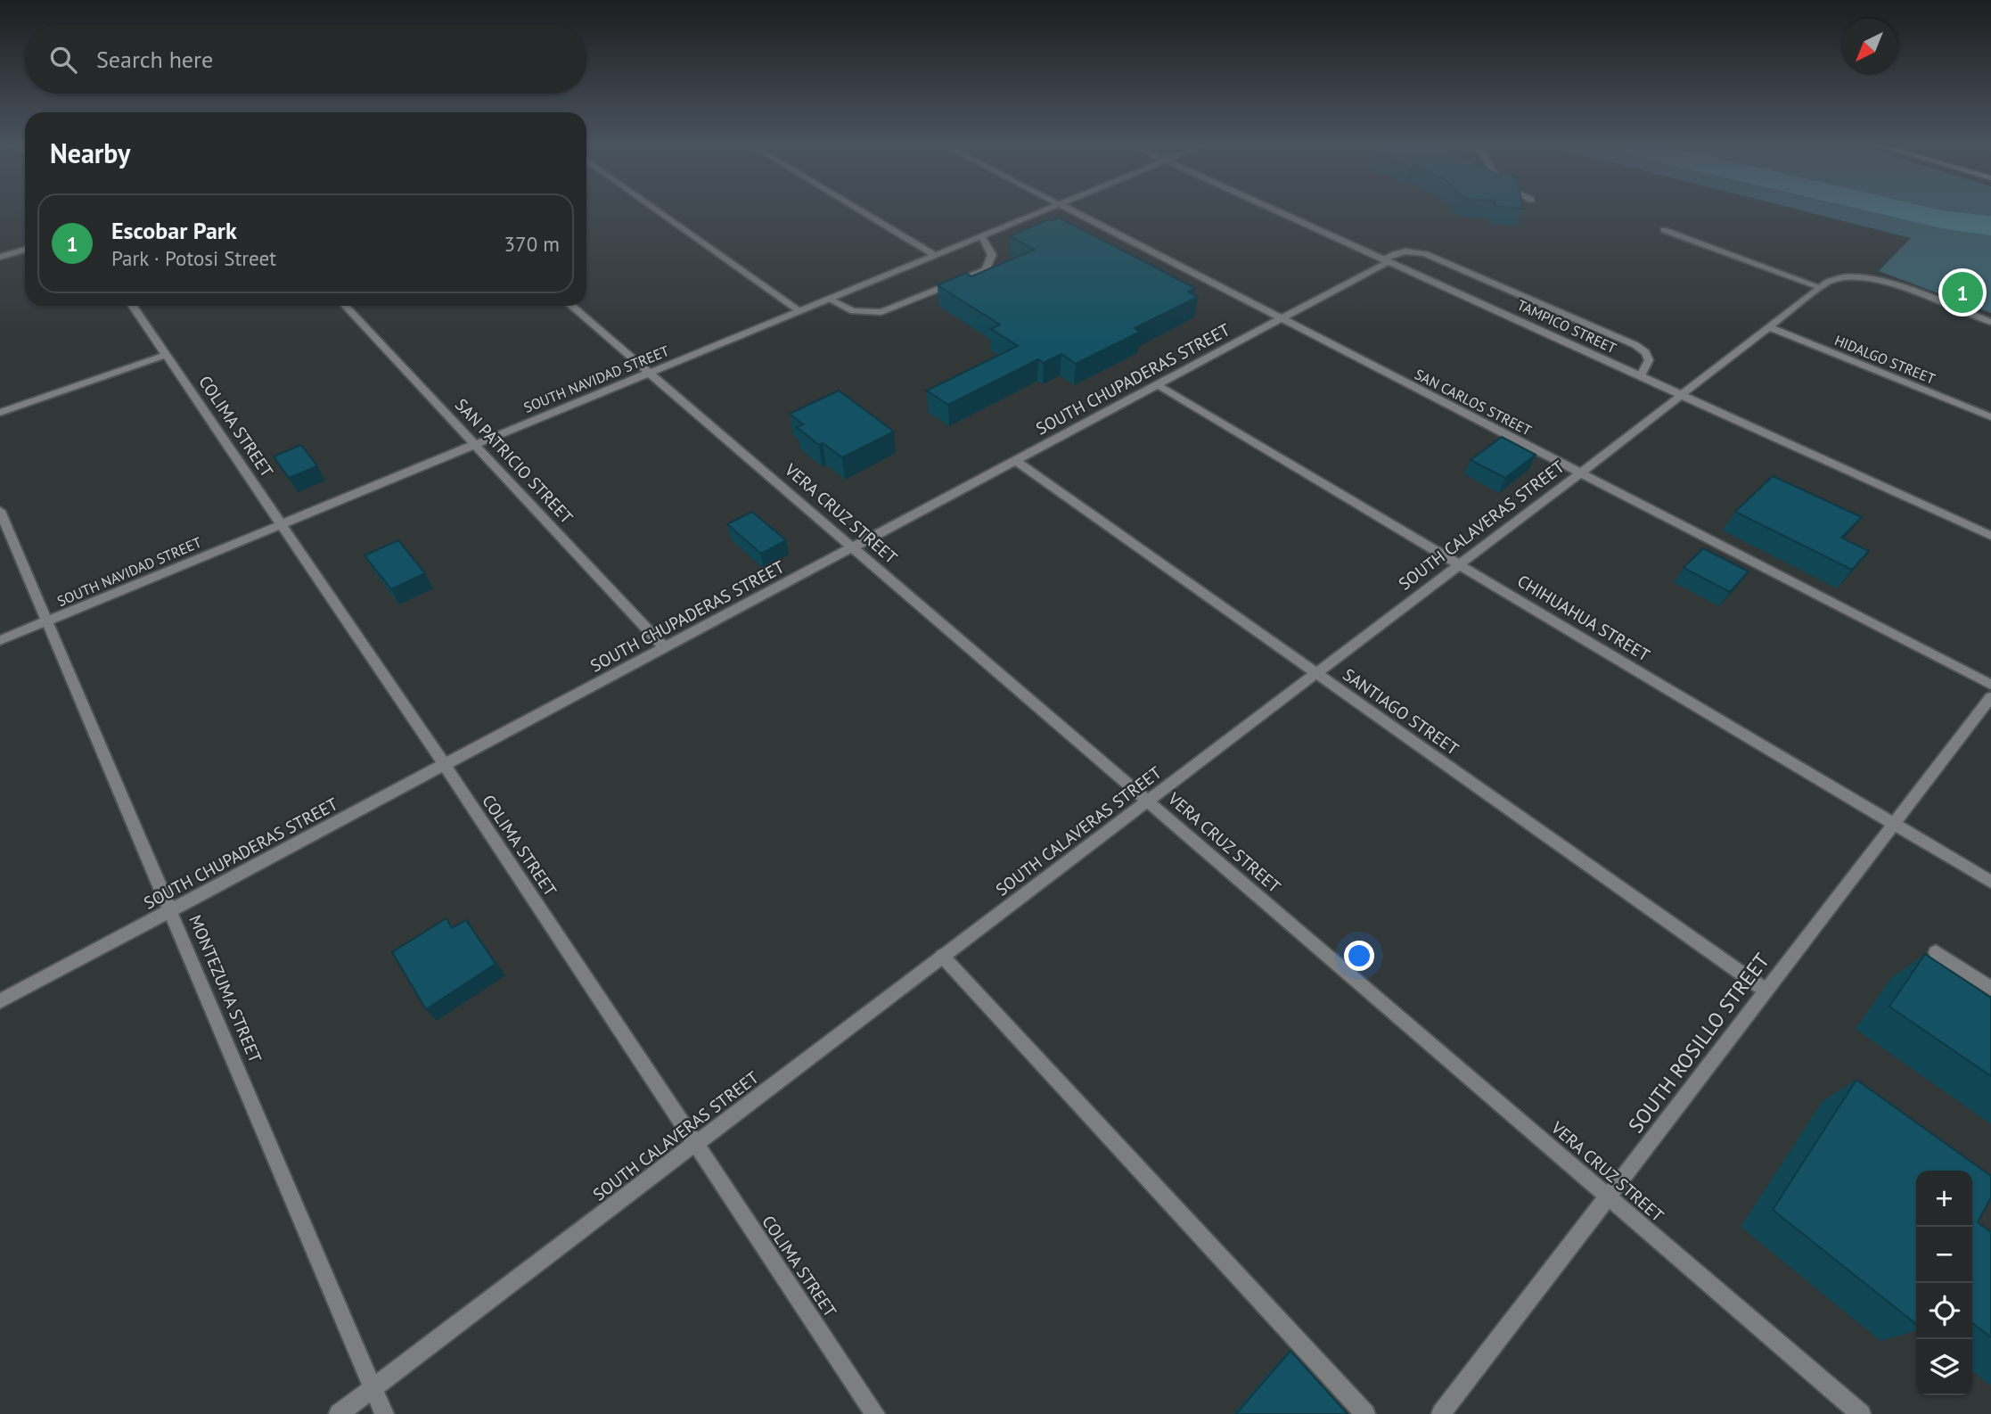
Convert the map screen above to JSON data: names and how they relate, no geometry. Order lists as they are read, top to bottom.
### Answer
{
  "streets": {
    "street": [
      "TAMPICO STREET",
      "HIDALGO STREET",
      "SOUTH NAVIDAD STREET",
      "SOUTH CHUPADERAS STREET",
      "SAN CARLOS STREET",
      "COLIMA STREET",
      "SAN PATRICIO STREET",
      "VERA CRUZ STREET",
      "SOUTH CALAVERAS STREET",
      "CHIHUAHUA STREET",
      "SANTIAGO STREET",
      "MONTEZUMA STREET",
      "SOUTH ROSILLO STREET"
    ]
  },
  "crossings": [
    ["TAMPICO STREET", "SOUTH CHUPADERAS STREET"],
    ["TAMPICO STREET", "SOUTH CALAVERAS STREET"],
    ["HIDALGO STREET", "SOUTH CALAVERAS STREET"],
    ["SOUTH NAVIDAD STREET", "COLIMA STREET"],
    ["SOUTH NAVIDAD STREET", "SAN PATRICIO STREET"],
    ["SOUTH NAVIDAD STREET", "VERA CRUZ STREET"],
    ["SOUTH NAVIDAD STREET", "MONTEZUMA STREET"],
    ["SOUTH CHUPADERAS STREET", "SAN CARLOS STREET"],
    ["SOUTH CHUPADERAS STREET", "COLIMA STREET"],
    ["SOUTH CHUPADERAS STREET", "SAN PATRICIO STREET"],
    ["SOUTH CHUPADERAS STREET", "VERA CRUZ STREET"],
    ["SOUTH CHUPADERAS STREET", "CHIHUAHUA STREET"],
    ["SOUTH CHUPADERAS STREET", "SANTIAGO STREET"],
    ["SOUTH CHUPADERAS STREET", "MONTEZUMA STREET"],
    ["SAN CARLOS STREET", "SOUTH CALAVERAS STREET"],
    ["COLIMA STREET", "SOUTH CALAVERAS STREET"],
    ["VERA CRUZ STREET", "SOUTH CALAVERAS STREET"],
    ["VERA CRUZ STREET", "SOUTH ROSILLO STREET"],
    ["SOUTH CALAVERAS STREET", "CHIHUAHUA STREET"],
    ["SOUTH CALAVERAS STREET", "SANTIAGO STREET"],
    ["SOUTH CALAVERAS STREET", "MONTEZUMA STREET"],
    ["CHIHUAHUA STREET", "SOUTH ROSILLO STREET"],
    ["SANTIAGO STREET", "SOUTH ROSILLO STREET"]
  ],
  "north": "bottom left",
  "page": {
    "search": "Search here",
    "heading": "Nearby",
    "list": [
      {
        "mark": "1",
        "name": "Escobar Park",
        "note": "Park · Potosi Street",
        "value": "370 m"
      }
    ],
    "pins": "1",
    "map_buttons": ["+", "−"]
  }
}
